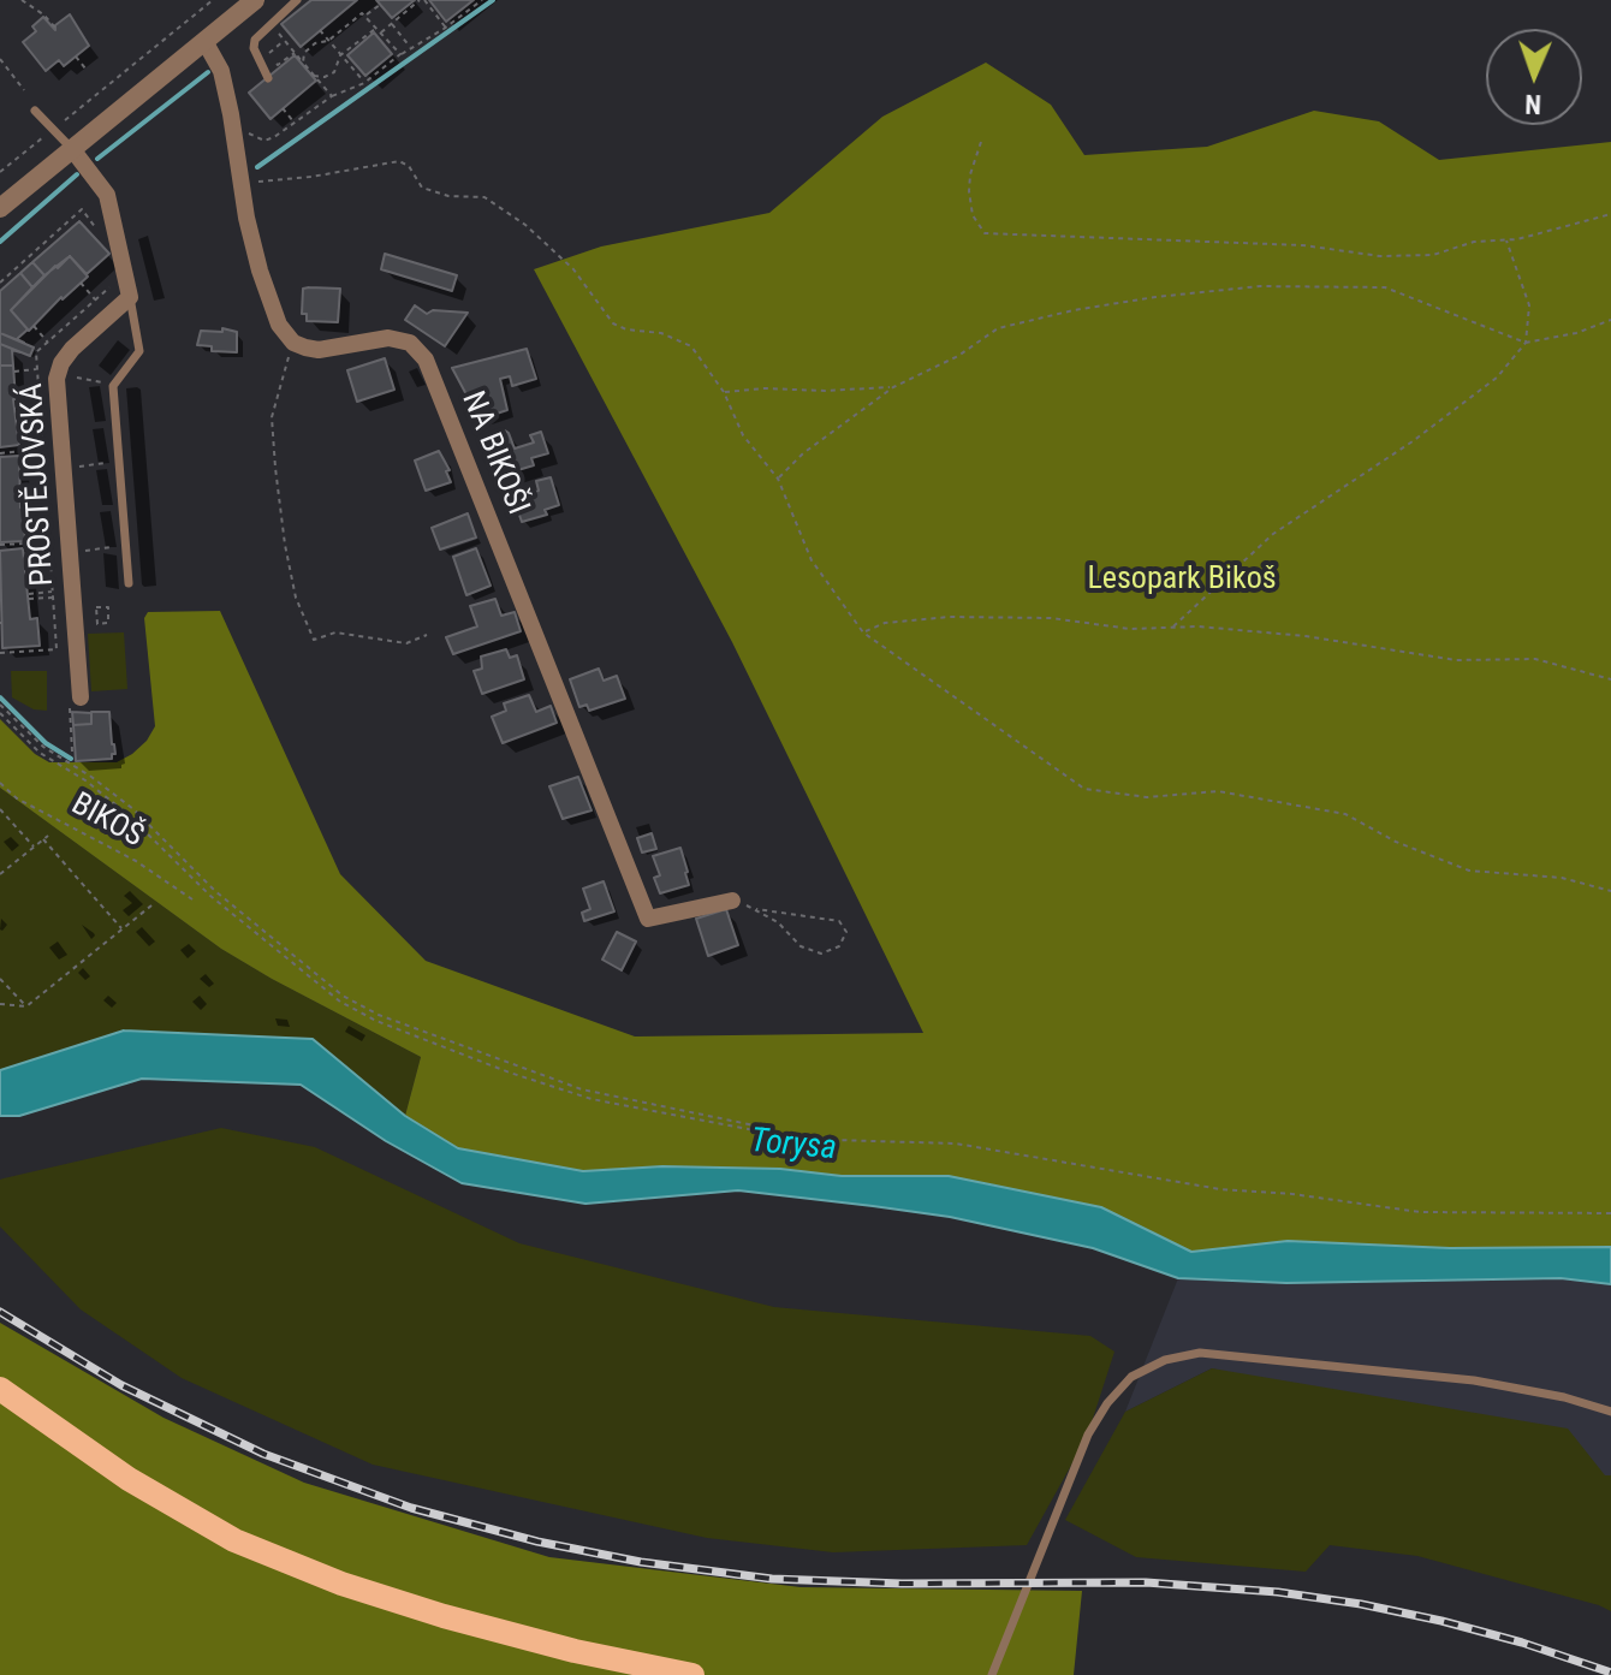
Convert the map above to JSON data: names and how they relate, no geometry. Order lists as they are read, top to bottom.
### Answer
{
  "streets": {
    "street": ["NA BIKOŠI", "PROSTĚJOVSKÁ"],
    "path": ["BIKOŠ"]
  },
  "water": ["Torysa"],
  "parks": ["Lesopark Bikoš"],
  "north": "bottom"
}
